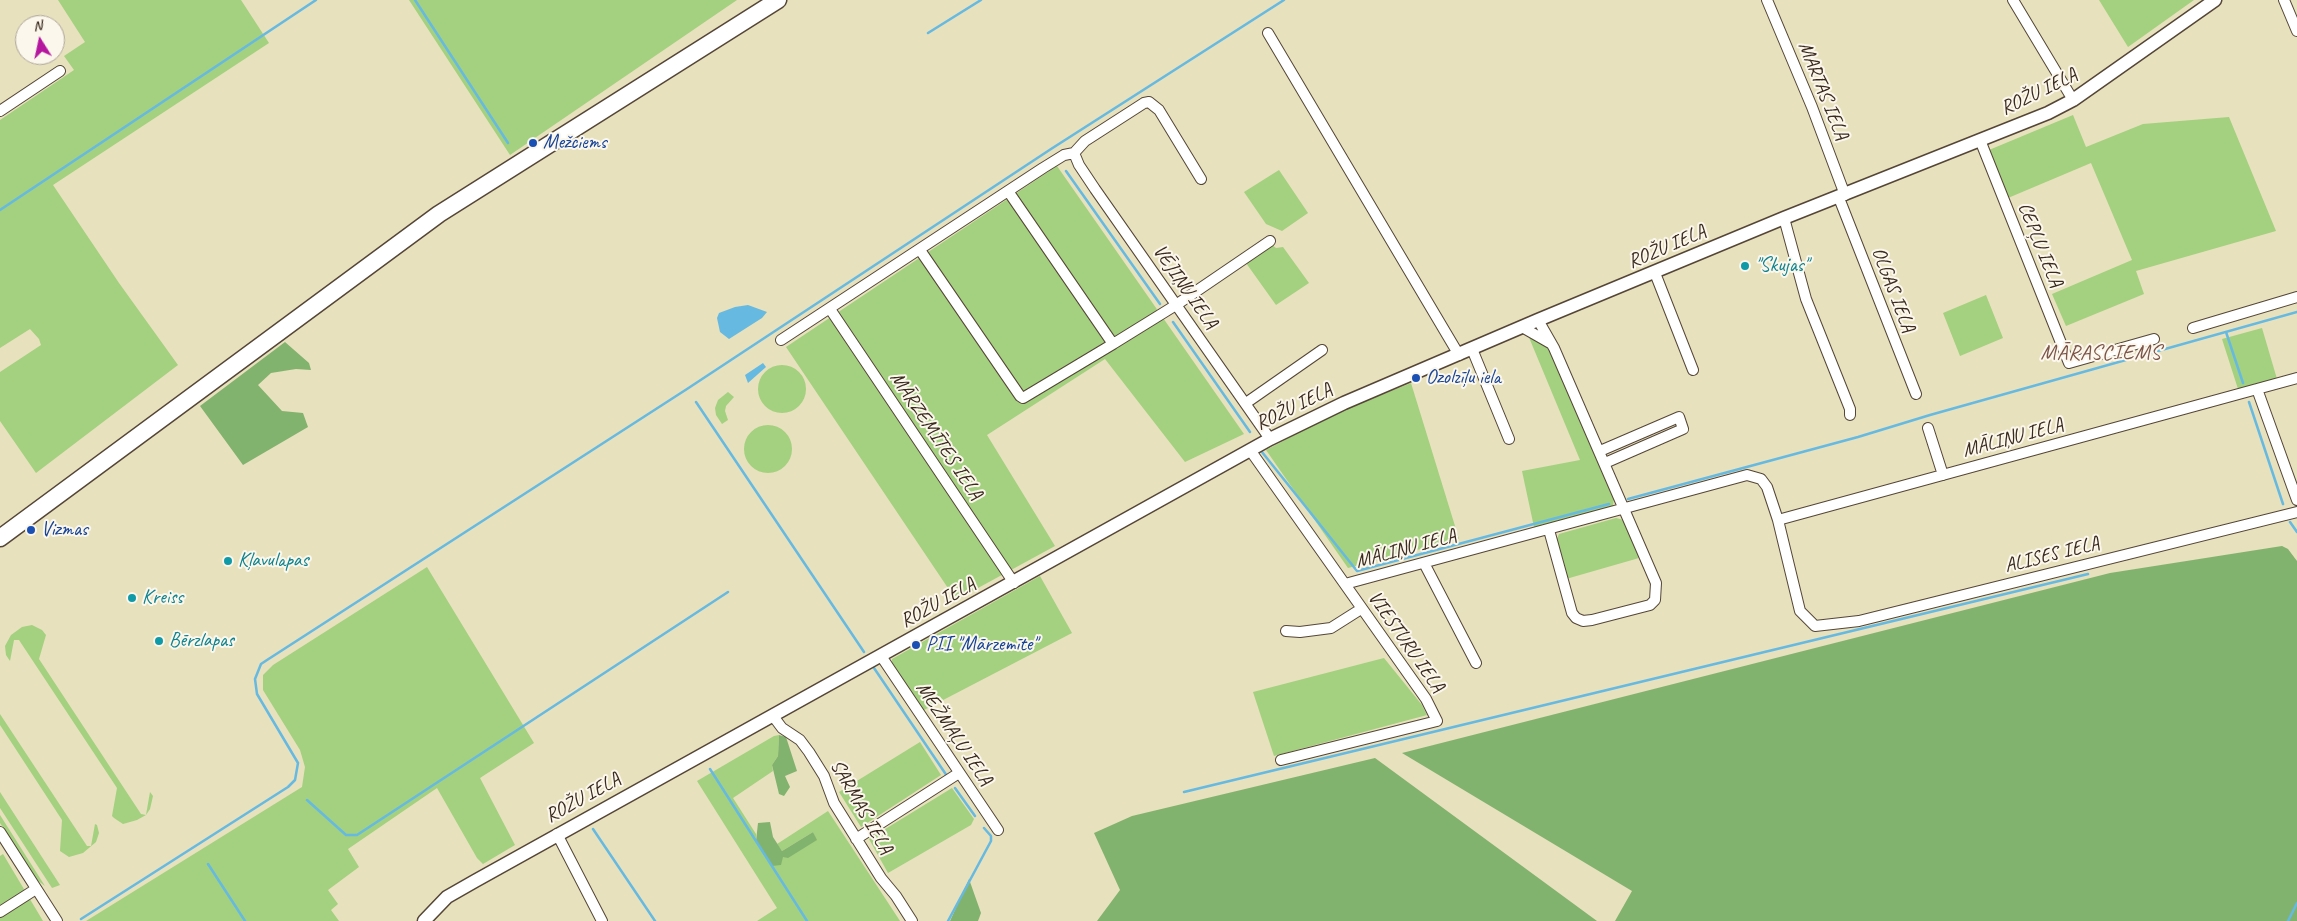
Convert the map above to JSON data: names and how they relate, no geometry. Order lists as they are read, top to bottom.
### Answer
{
  "streets": {
    "street": [
      "MARTAS IELA",
      "ROŽU IELA",
      "CEPĻU IELA",
      "VĒJIŅU IELA",
      "OLGAS IELA",
      "MĀRZEMĪTES IELA",
      "MĀLIŅU IELA",
      "ALISES IELA",
      "VIESTURU IELA",
      "MEŽMAĻU IELA",
      "SARMAS IELA"
    ]
  },
  "crossings": [
    ["MARTAS IELA", "ROŽU IELA"],
    ["MARTAS IELA", "OLGAS IELA"],
    ["ROŽU IELA", "CEPĻU IELA"],
    ["ROŽU IELA", "VĒJIŅU IELA"],
    ["ROŽU IELA", "OLGAS IELA"],
    ["ROŽU IELA", "MĀRZEMĪTES IELA"],
    ["ROŽU IELA", "MĀLIŅU IELA"],
    ["ROŽU IELA", "MEŽMAĻU IELA"],
    ["ROŽU IELA", "SARMAS IELA"],
    ["MĀLIŅU IELA", "ALISES IELA"],
    ["MĀLIŅU IELA", "VIESTURU IELA"]
  ],
  "districts": ["MĀRASCIEMS"],
  "places": [
    "Mežciems",
    "\"Skujas\"",
    "Ozolzīļu iela",
    "Vizmas",
    "Kļavulapas",
    "Kreiss",
    "Bērzlapas",
    "PII \"Mārzemīte\""
  ],
  "north": "top"
}
